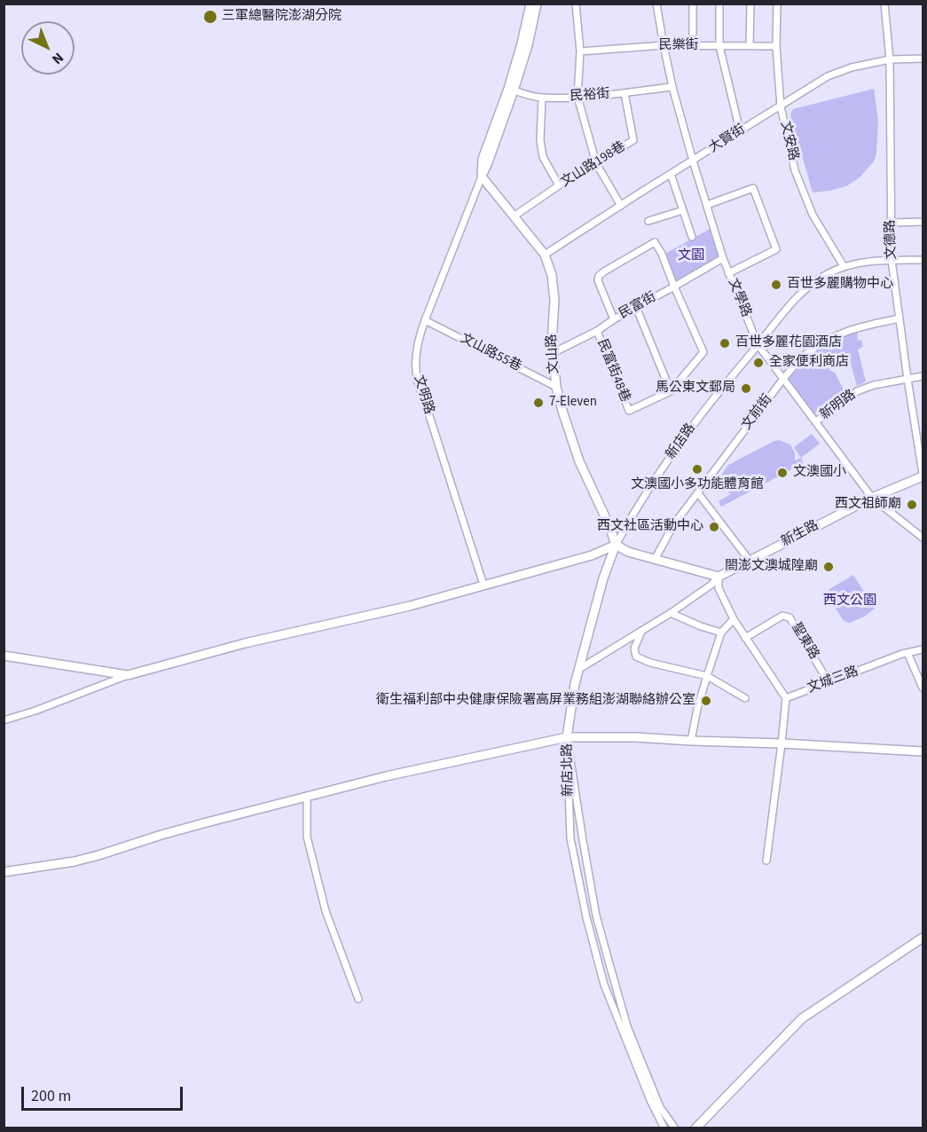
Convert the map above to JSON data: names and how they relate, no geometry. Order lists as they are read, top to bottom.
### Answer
{
  "streets": {
    "main road": ["文山路", "新店路", "新生路"],
    "street": [
      "民樂街",
      "民裕街",
      "大賢街",
      "文安路",
      "文山路198巷",
      "文德路",
      "文學路",
      "民富街",
      "文山路55巷",
      "民富街48巷",
      "文明路",
      "新明路",
      "文前街",
      "聖東路",
      "文城三路",
      "新店北路"
    ]
  },
  "crossings": [
    ["民樂街", "文安路"],
    ["民樂街", "文學路"],
    ["民裕街", "文山路198巷"],
    ["民裕街", "文學路"],
    ["大賢街", "文安路"],
    ["大賢街", "文德路"],
    ["大賢街", "文學路"],
    ["大賢街", "文山路"],
    ["文安路", "新店路"],
    ["文山路198巷", "文山路"],
    ["文德路", "新明路"],
    ["文德路", "文前街"],
    ["文德路", "新店路"],
    ["文德路", "新生路"],
    ["文學路", "民富街"],
    ["文學路", "新明路"],
    ["文學路", "文前街"],
    ["文學路", "新店路"],
    ["文學路", "新生路"],
    ["民富街", "文山路"],
    ["民富街", "民富街48巷"],
    ["文山路55巷", "文山路"],
    ["文山路55巷", "文明路"],
    ["文山路", "文明路"],
    ["文山路", "新店路"],
    ["新店路", "新店北路"],
    ["聖東路", "文城三路"]
  ],
  "parks": ["文園", "西文公園"],
  "places": [
    "三軍總醫院澎湖分院",
    "百世多麗購物中心",
    "百世多麗花園酒店",
    "全家便利商店",
    "馬公東文郵局",
    "7-Eleven",
    "文澳國小多功能體育館",
    "文澳國小",
    "西文祖師廟",
    "西文社區活動中心",
    "閤澎文澳城隍廟",
    "衛生福利部中央健康保險署高屏業務組澎湖聯絡辦公室"
  ],
  "scale_bar": "200 m",
  "north": "bottom right"
}
